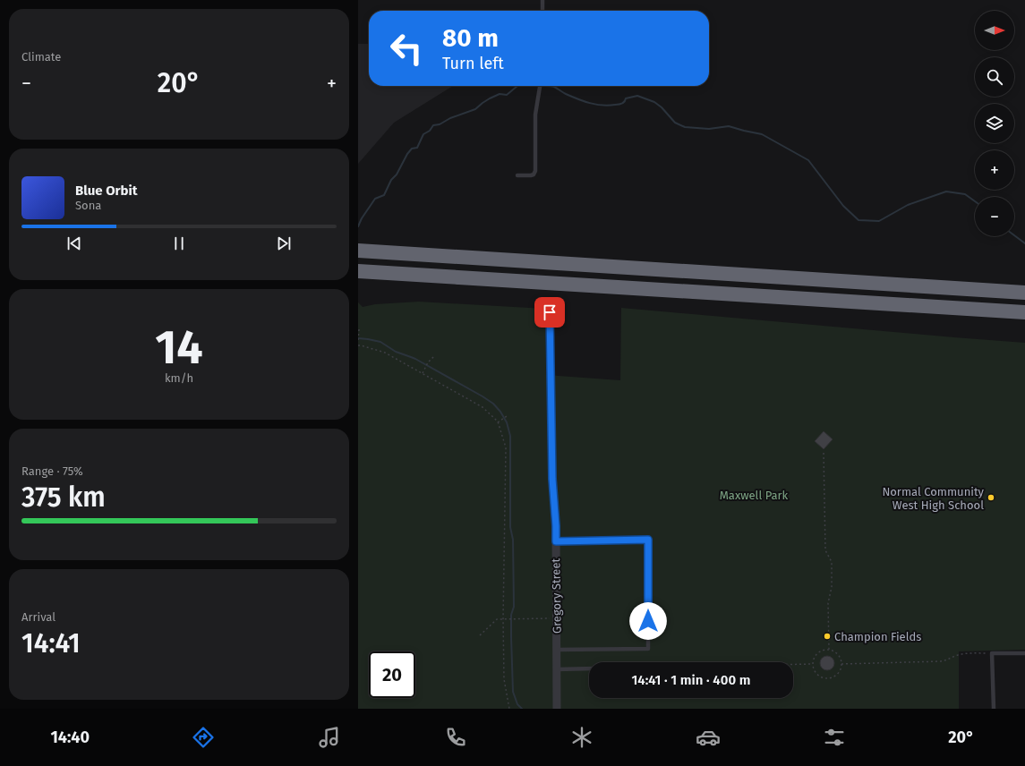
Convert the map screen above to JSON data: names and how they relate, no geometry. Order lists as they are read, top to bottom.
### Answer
{
  "streets": {
    "street": ["Gregory Street"]
  },
  "parks": ["Maxwell Park"],
  "places": ["Normal Community West High School", "Champion Fields"],
  "north": "right",
  "page": {
    "tile": [
      "Climate",
      ["14", "km/h"],
      ["Range · 75%", "375 km"],
      ["Arrival", "14:41"]
    ],
    "map_buttons": ["+", "−"],
    "turn": ["80 m", "Turn left"],
    "heat": ["−", "20°", "+"],
    "song": ["Blue Orbit", "Sona"],
    "limit": "20",
    "trip": "14:41 · 1 min · 400 m",
    "tabs": ["14:40", "20°"]
  }
}
